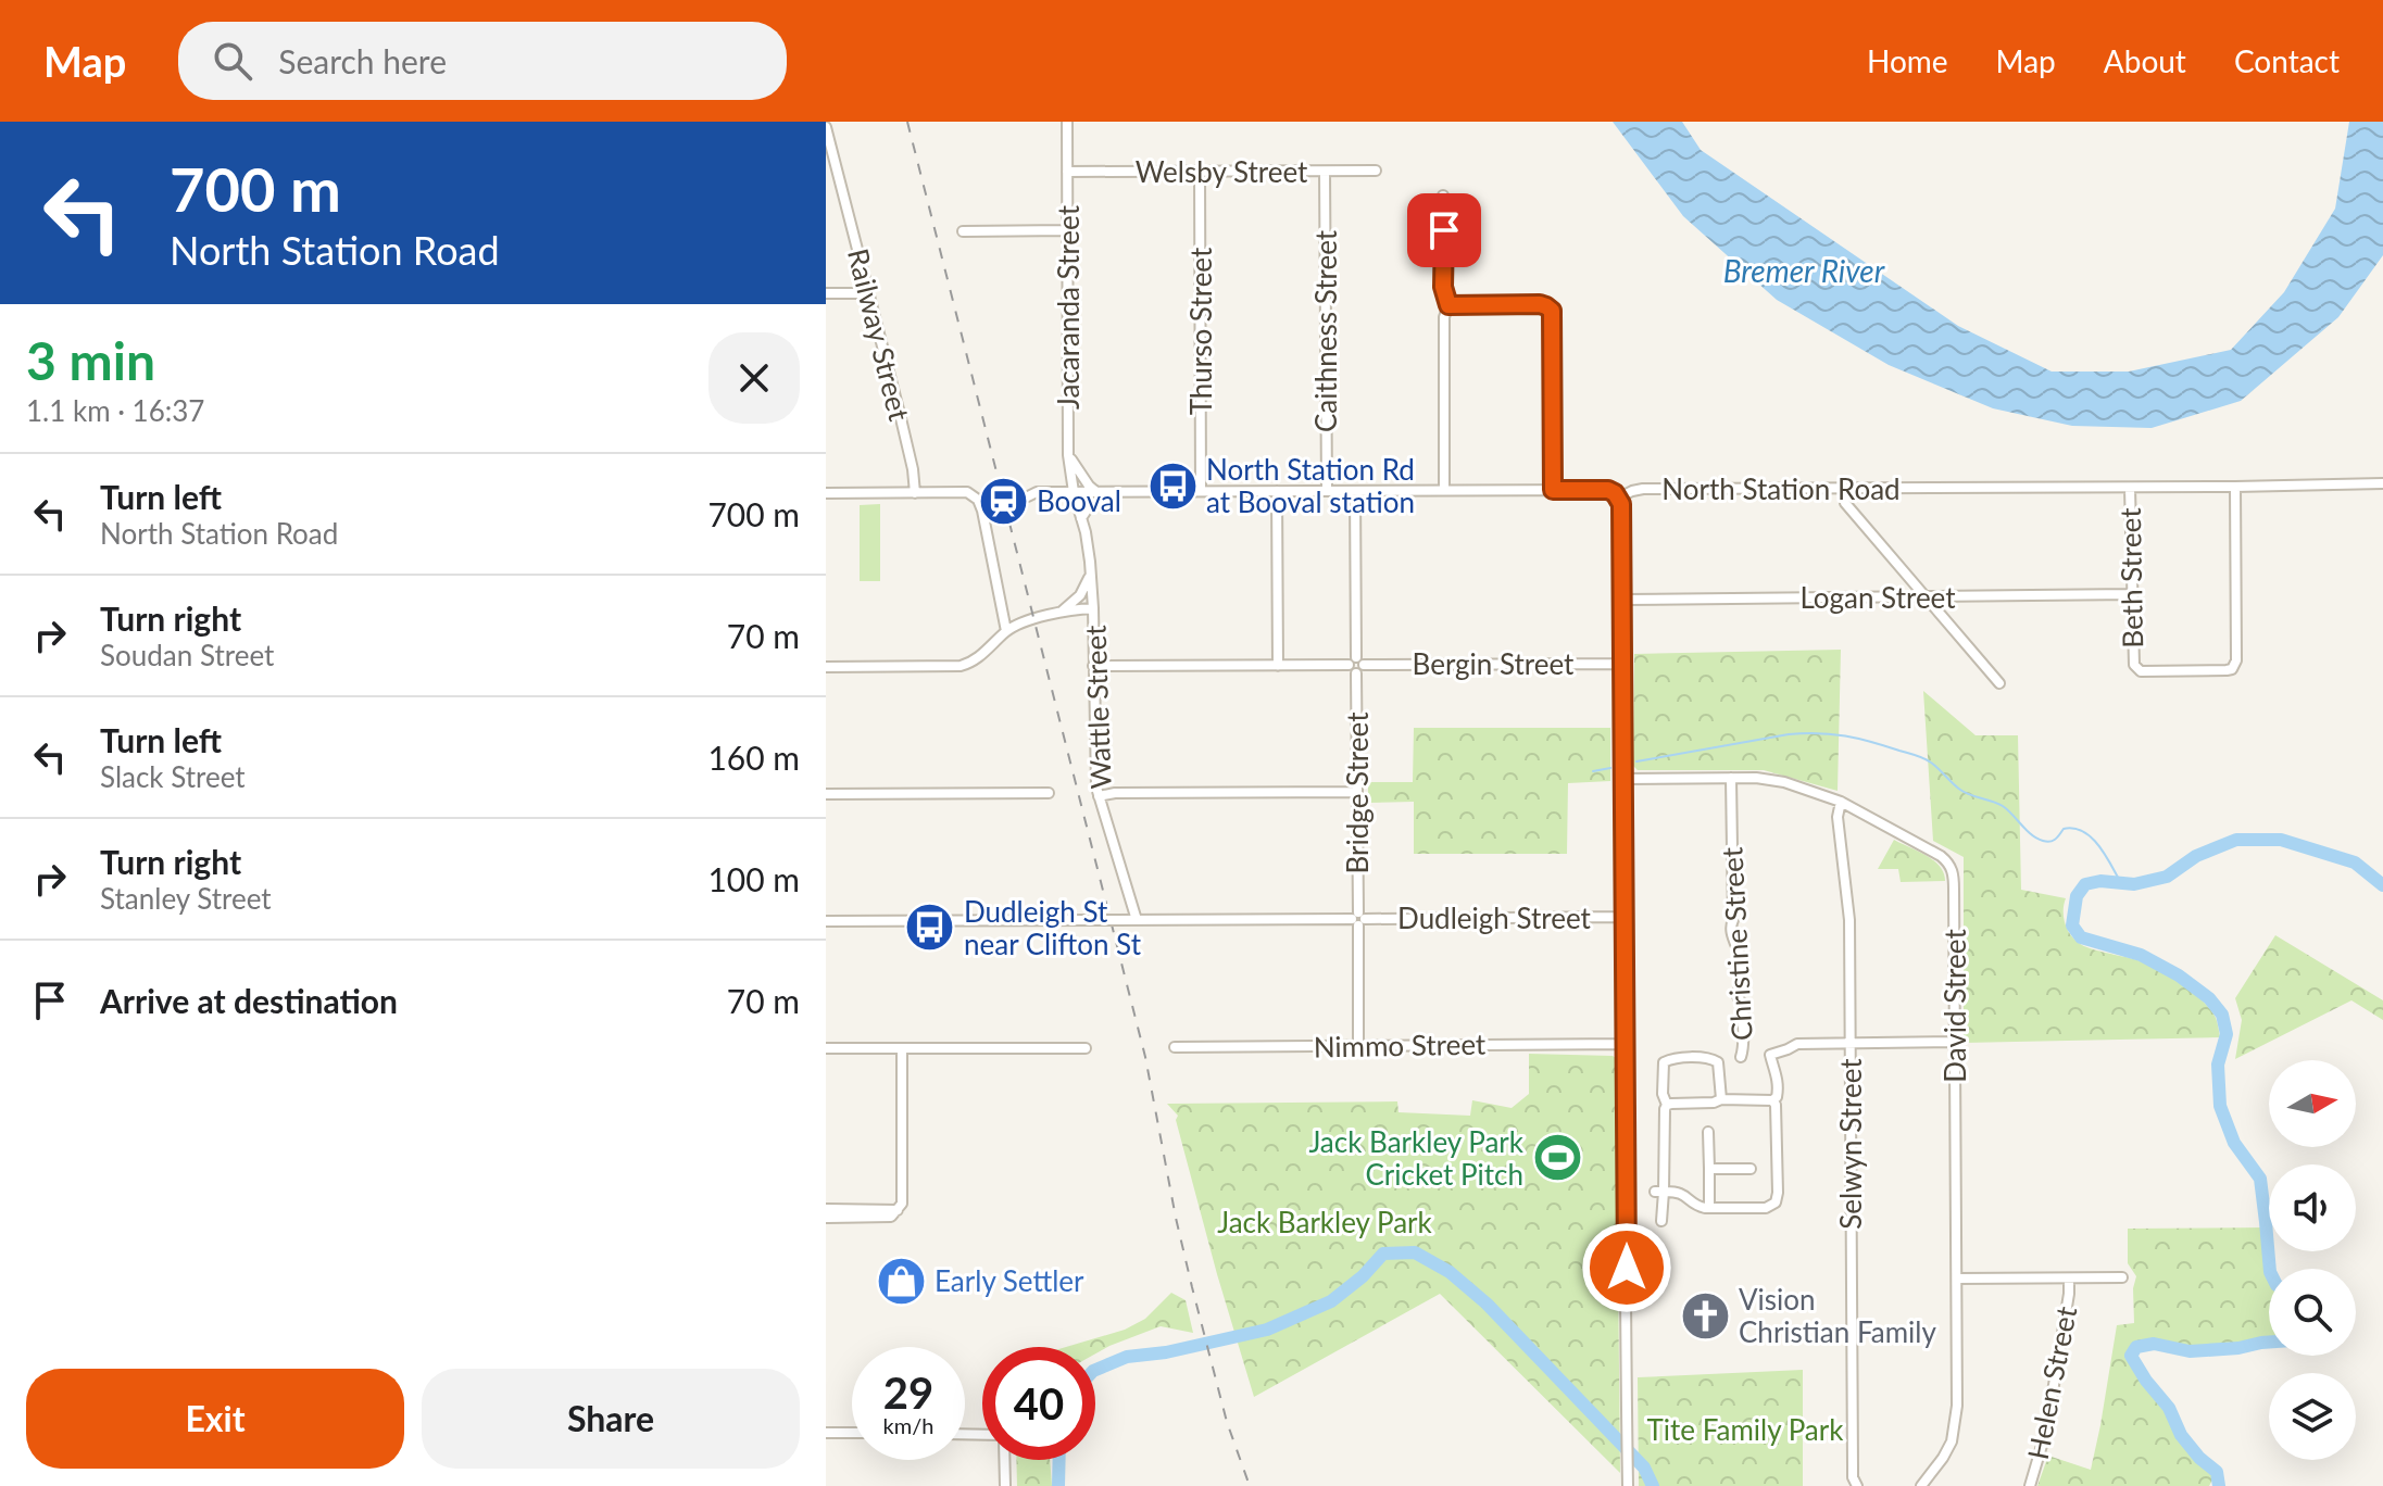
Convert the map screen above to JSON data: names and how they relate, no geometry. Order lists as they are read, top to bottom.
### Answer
{
  "streets": {
    "street": [
      "Welsby Street",
      "Jacaranda Street",
      "Thurso Street",
      "Caithness Street",
      "Railway Street",
      "North Station Road",
      "Beth Street",
      "Logan Street",
      "Bergin Street",
      "Wattle Street",
      "Bridge Street",
      "Dudleigh Street",
      "Christine Street",
      "David Street",
      "Nimmo Street",
      "Selwyn Street",
      "Helen Street"
    ]
  },
  "crossings": [
    ["Welsby Street", "Jacaranda Street"],
    ["Welsby Street", "Thurso Street"],
    ["Welsby Street", "Caithness Street"],
    ["Jacaranda Street", "North Station Road"],
    ["Jacaranda Street", "Wattle Street"],
    ["Thurso Street", "North Station Road"],
    ["Caithness Street", "North Station Road"],
    ["North Station Road", "Beth Street"],
    ["North Station Road", "Wattle Street"],
    ["North Station Road", "Bridge Street"],
    ["Beth Street", "Logan Street"],
    ["Bergin Street", "Wattle Street"],
    ["Bergin Street", "Bridge Street"],
    ["Wattle Street", "Dudleigh Street"],
    ["Bridge Street", "Dudleigh Street"],
    ["Bridge Street", "Nimmo Street"],
    ["Christine Street", "David Street"],
    ["David Street", "Selwyn Street"]
  ],
  "water": ["Bremer River"],
  "parks": ["Jack Barkley Park", "Tite Family Park"],
  "places": {
    "bus stop": ["North Station Rd at Booval station", "Dudleigh St near Clifton St"],
    "station": ["Booval"],
    "sports": ["Jack Barkley Park Cricket Pitch"],
    "shop": ["Early Settler"],
    "church": ["Vision Christian Family"]
  },
  "north": "right",
  "page": {
    "header": "Map",
    "search": "Search here",
    "nav": [
      "Home",
      "Map",
      "About",
      "Contact"
    ],
    "turn": ["700 m", "North Station Road"],
    "heading": ["3 min", "1.1 km · 16:37"],
    "list": [
      {
        "name": "Turn left",
        "note": "North Station Road",
        "value": "700 m"
      },
      {
        "name": "Turn right",
        "note": "Soudan Street",
        "value": "70 m"
      },
      {
        "name": "Turn left",
        "note": "Slack Street",
        "value": "160 m"
      },
      {
        "name": "Turn right",
        "note": "Stanley Street",
        "value": "100 m"
      },
      {
        "name": "Arrive at destination",
        "value": "70 m"
      }
    ],
    "speed": "29 km/h",
    "limit": "40",
    "buttons": ["Exit", "Share"]
  }
}
